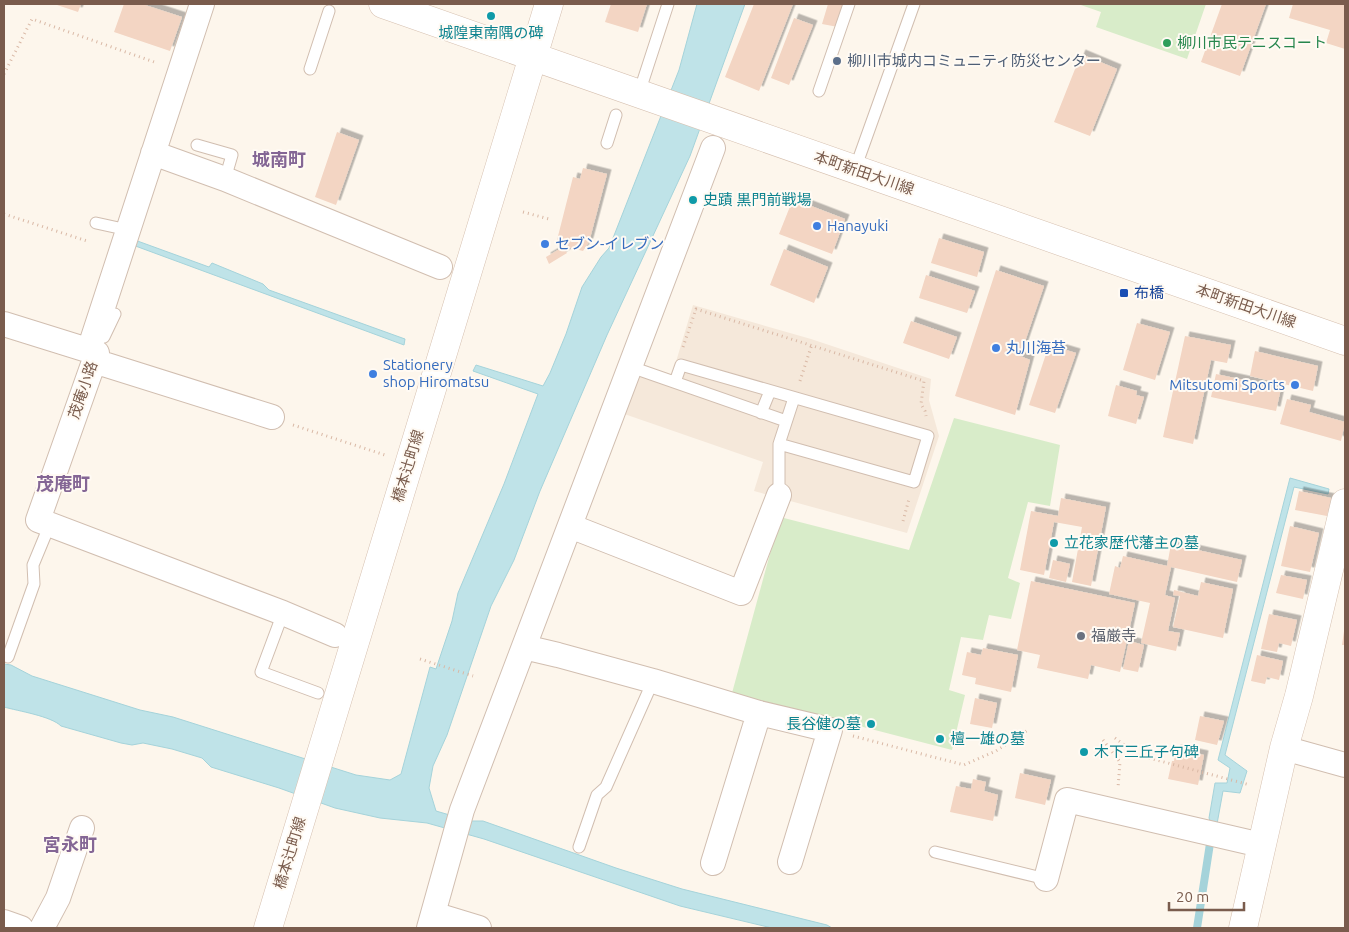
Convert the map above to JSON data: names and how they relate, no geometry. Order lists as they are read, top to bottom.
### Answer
{
  "streets": {
    "main road": ["本町新田大川線", "橋本辻町線"],
    "street": ["茂庵小路"]
  },
  "crossings": [
    ["本町新田大川線", "橋本辻町線"]
  ],
  "districts": ["城南町", "茂庵町", "宮永町"],
  "places": {
    "other": [
      "城隍東南隅の碑",
      "柳川市民テニスコート",
      "柳川市城内コミュニティ防災センター",
      "史蹟 黒門前戦場",
      "Hanayuki",
      "セブン-イレブン",
      "丸川海苔",
      "Stationery shop Hiromatsu",
      "Mitsutomi Sports",
      "立花家歴代藩主の墓",
      "福厳寺",
      "長谷健の墓",
      "檀一雄の墓",
      "木下三丘子句碑"
    ],
    "transit": ["布橋"]
  },
  "scale_bar": "20 m"
}
